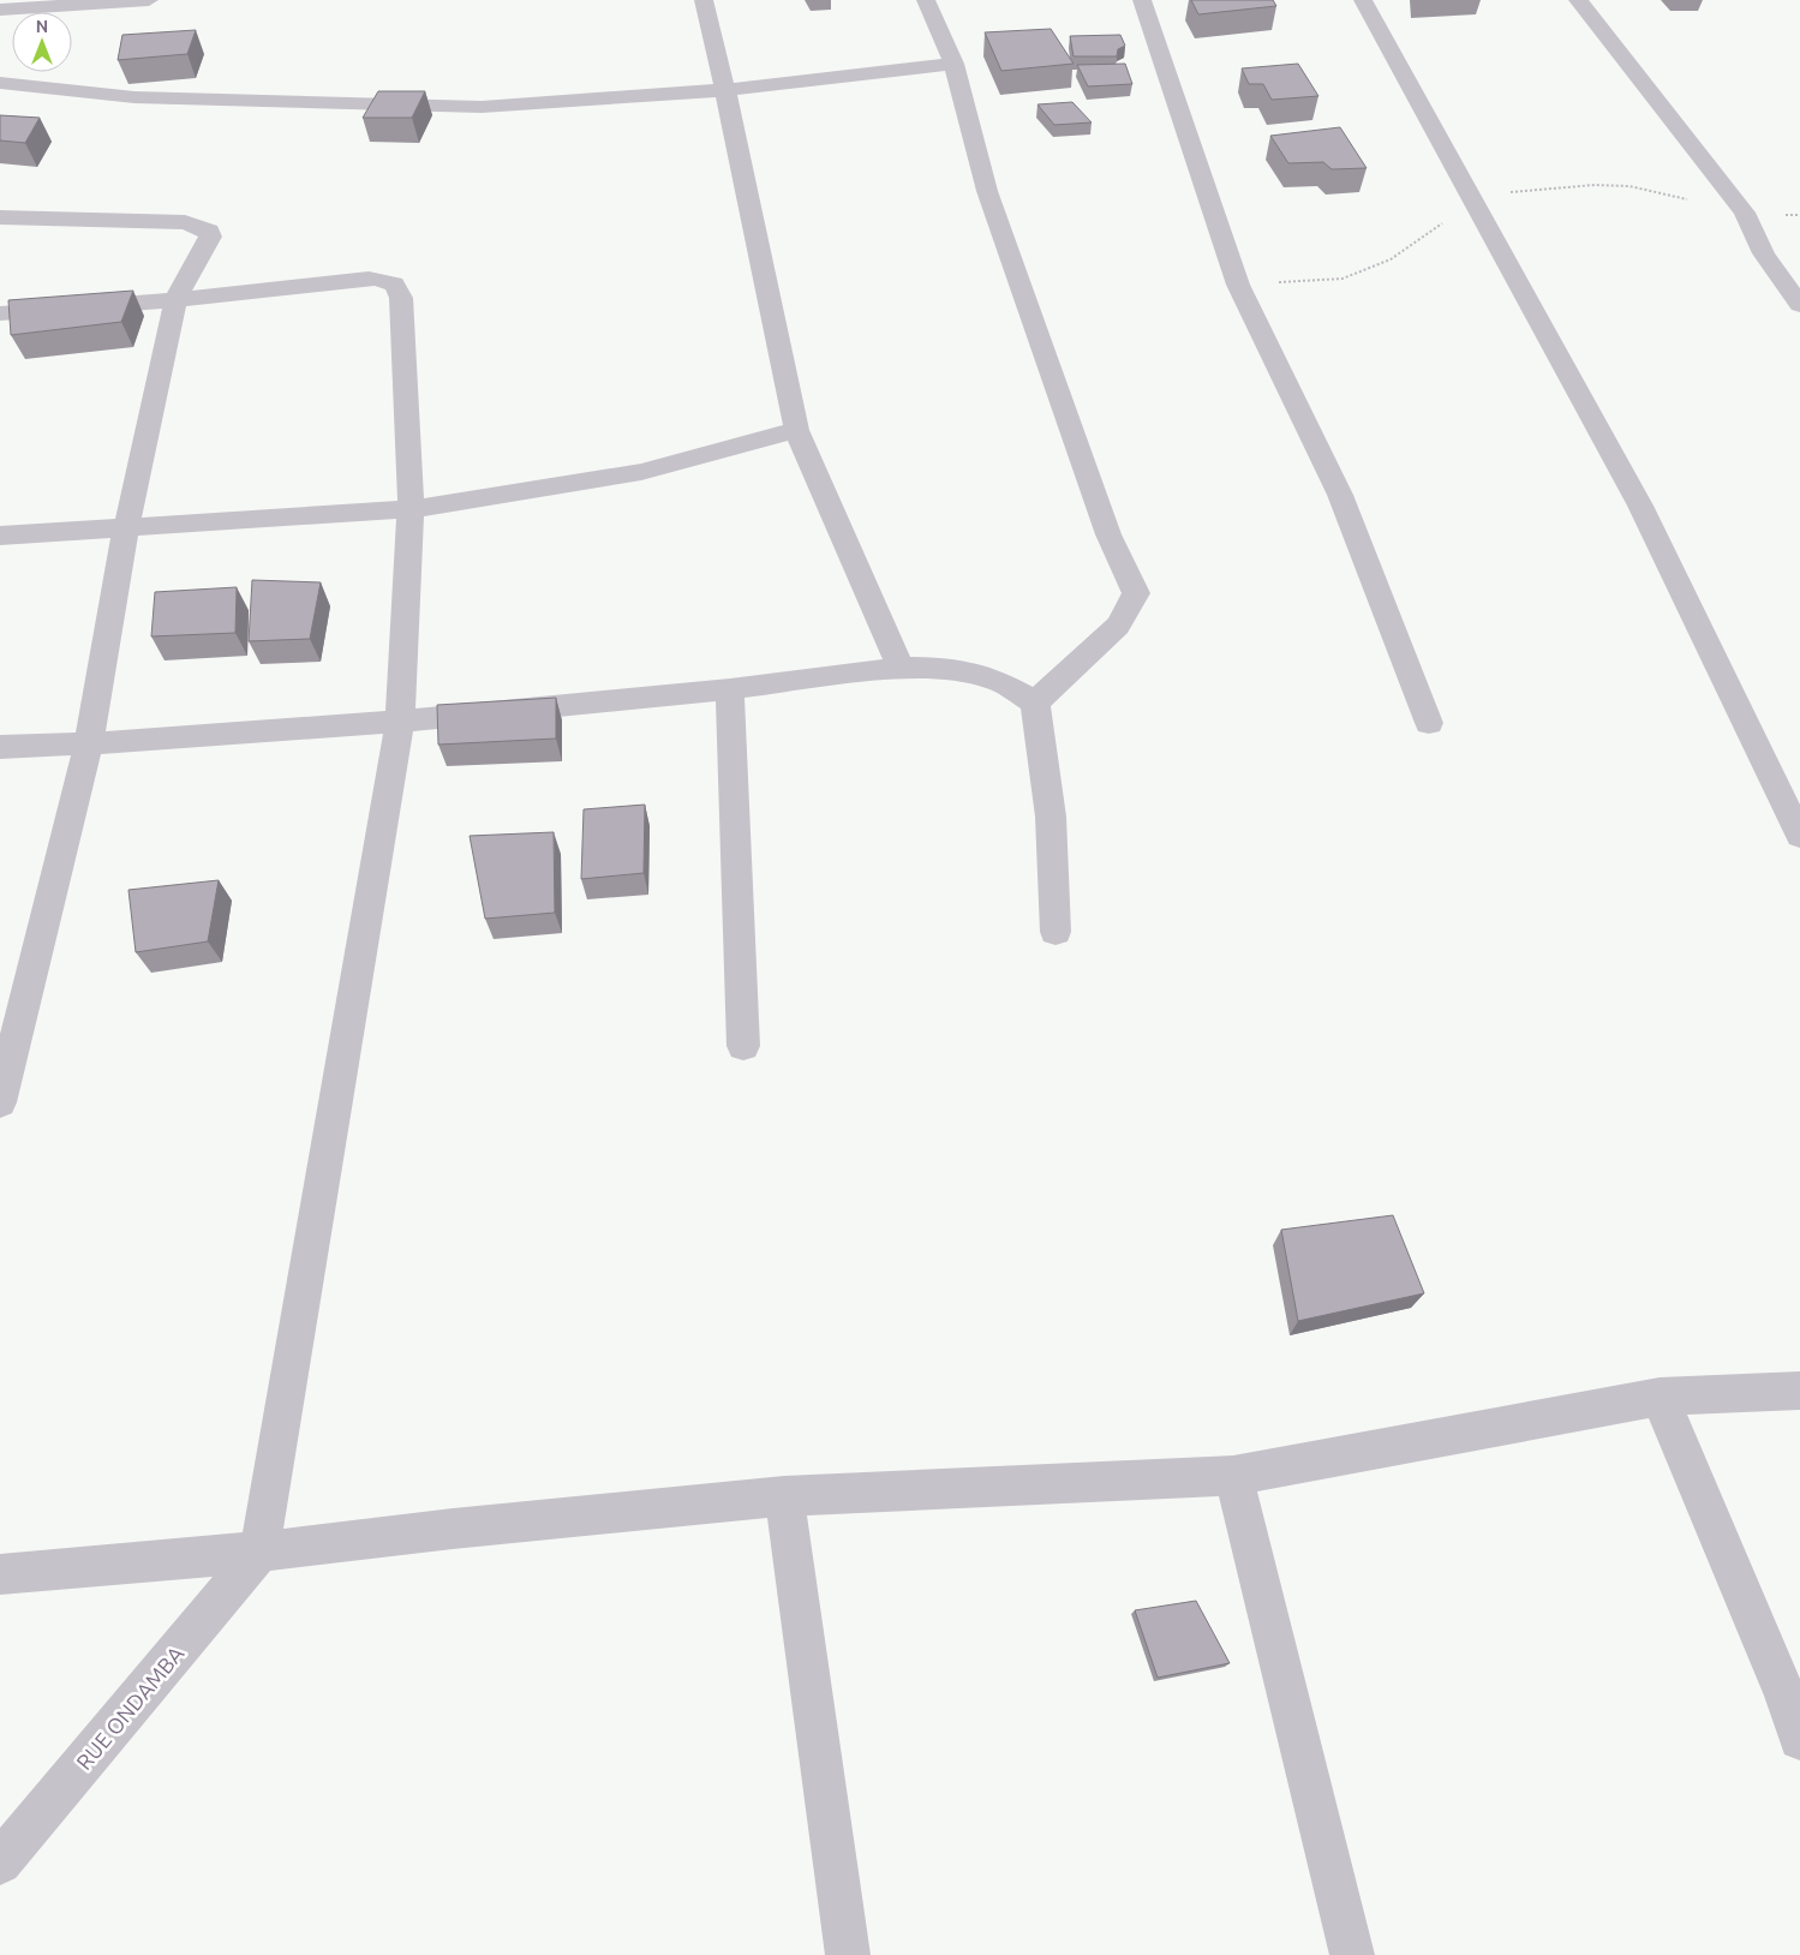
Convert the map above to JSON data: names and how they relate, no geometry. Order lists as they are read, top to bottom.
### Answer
{
  "streets": {
    "street": ["RUE ONDAMBA"]
  },
  "north": "top"
}
